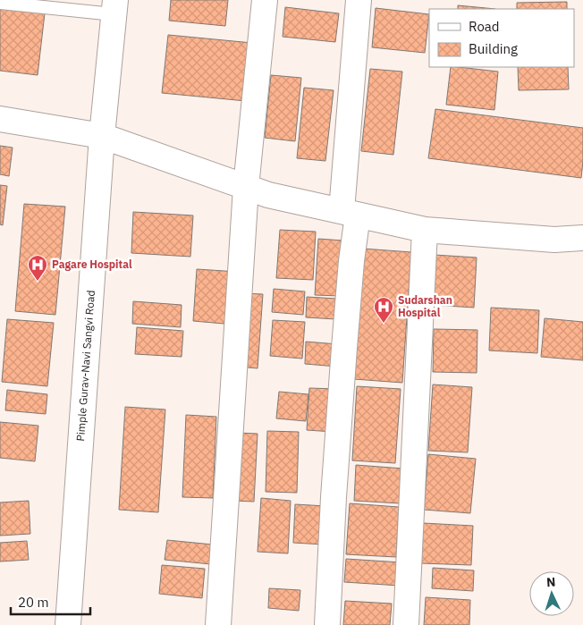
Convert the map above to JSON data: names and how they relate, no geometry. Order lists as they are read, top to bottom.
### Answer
{
  "streets": {
    "street": ["Pimple Gurav-Navi Sangvi Road"]
  },
  "places": {
    "hospital": ["Pagare Hospital", "Sudarshan Hospital"]
  },
  "legend": ["Road", "Building"],
  "scale_bar": "20 m",
  "north": "top"
}
